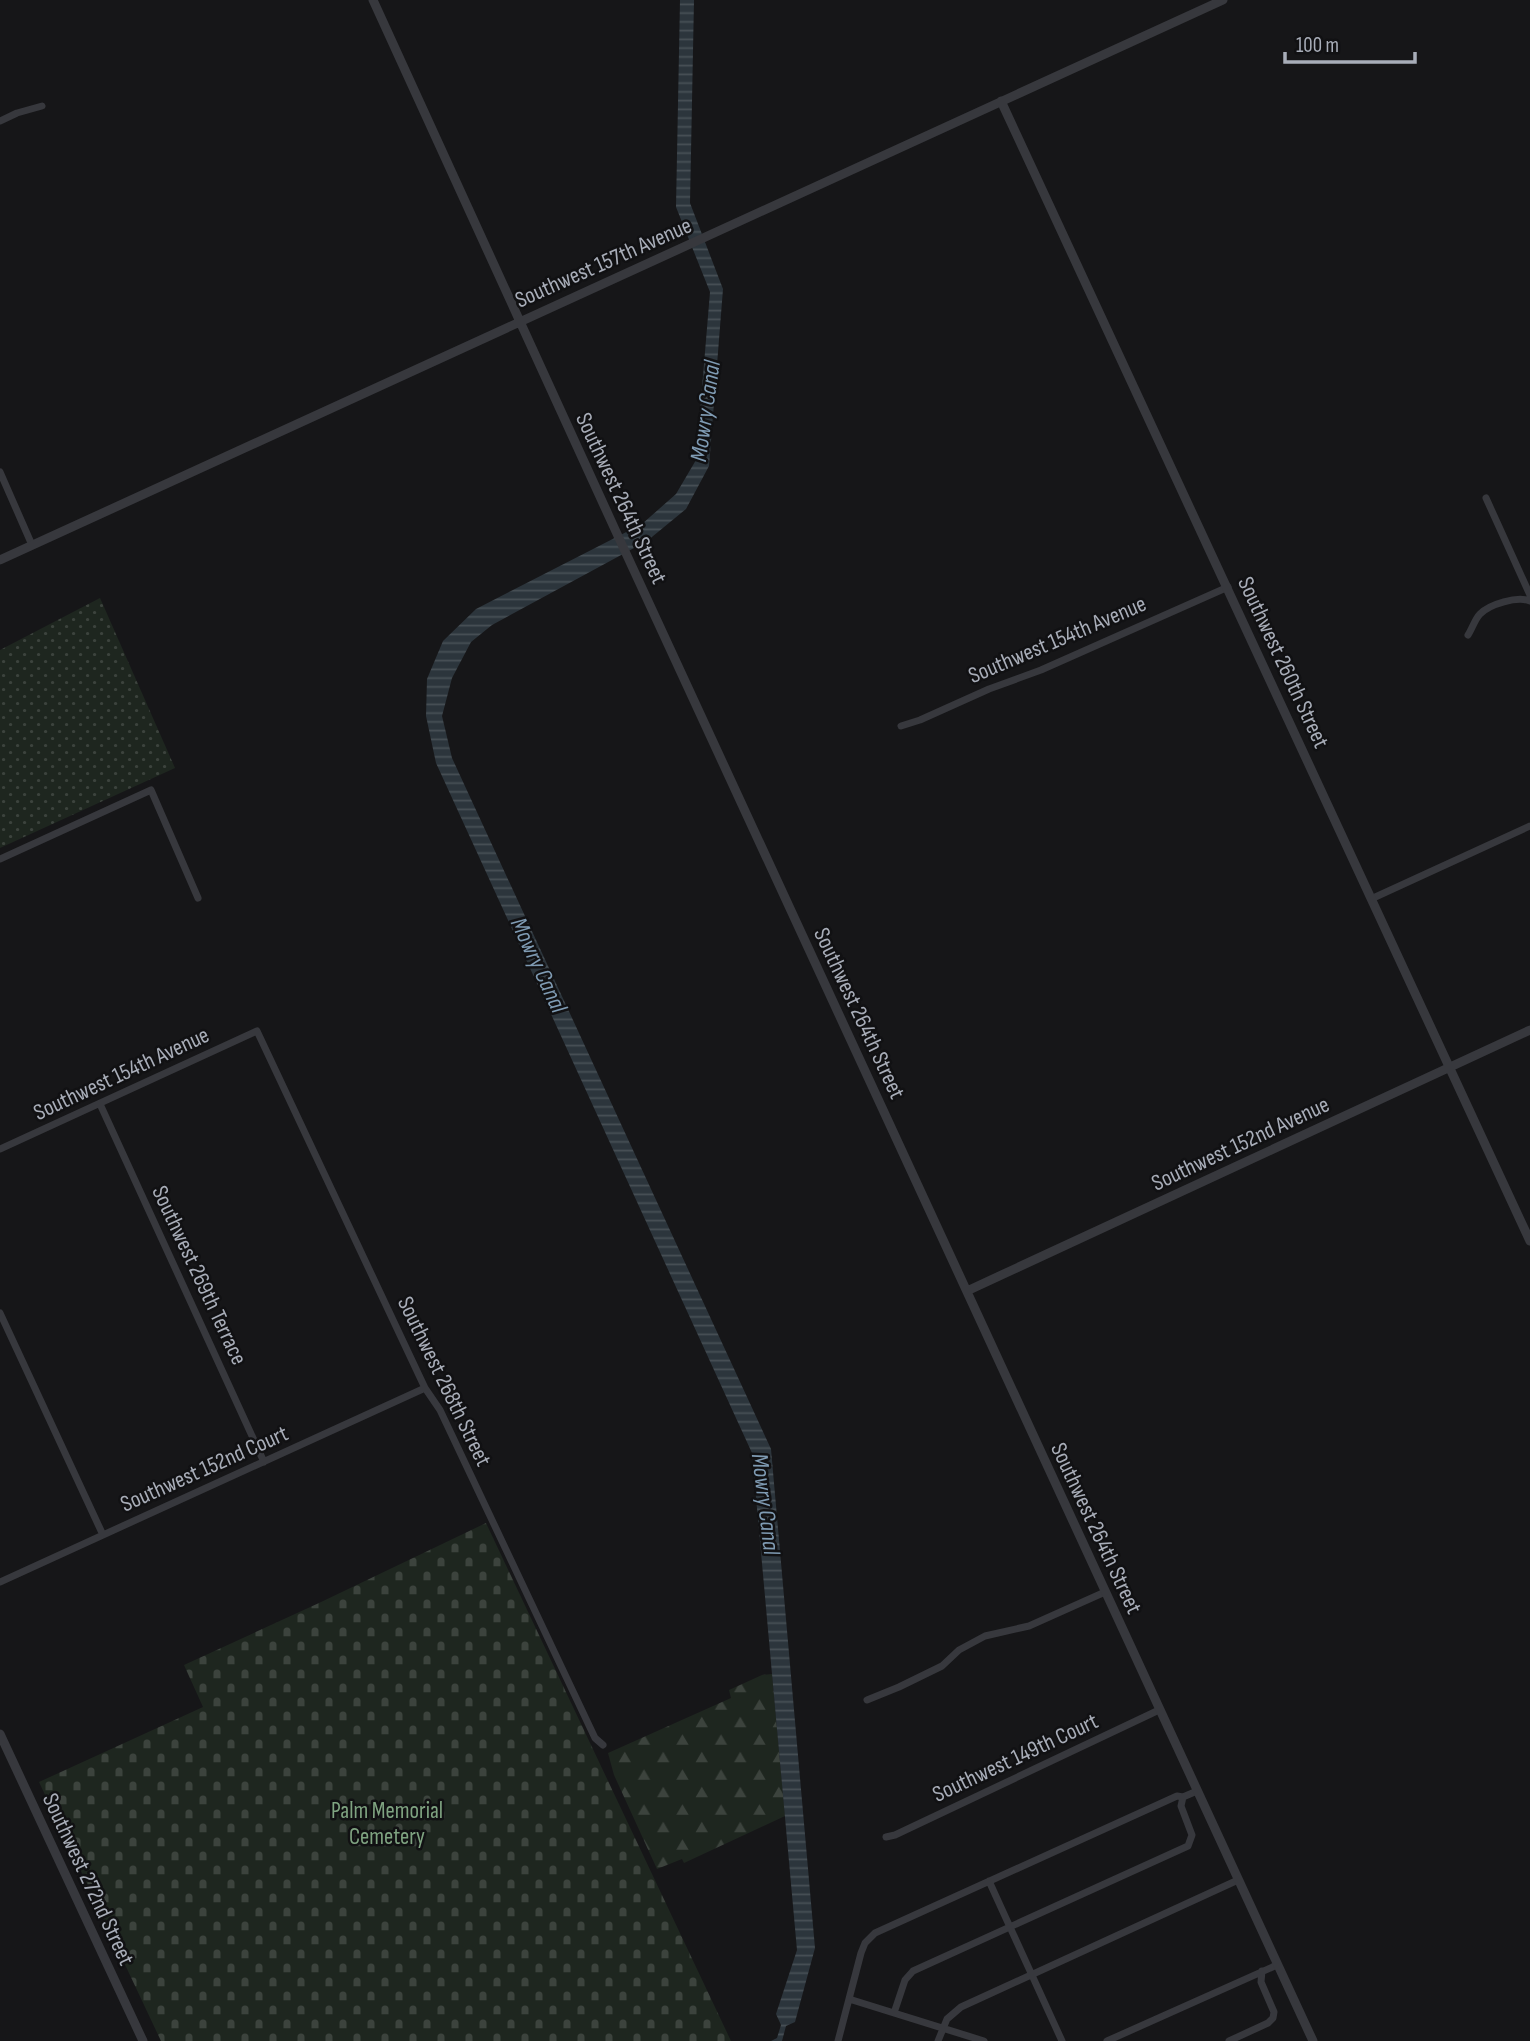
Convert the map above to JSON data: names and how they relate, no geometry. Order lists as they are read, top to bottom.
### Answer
{
  "streets": {
    "street": [
      "Southwest 157th Avenue",
      "Southwest 264th Street",
      "Southwest 154th Avenue",
      "Southwest 260th Street",
      "Southwest 152nd Avenue",
      "Southwest 269th Terrace",
      "Southwest 268th Street",
      "Southwest 152nd Court",
      "Southwest 149th Court",
      "Southwest 272nd Street"
    ]
  },
  "crossings": [
    ["Southwest 157th Avenue", "Southwest 264th Street"],
    ["Southwest 157th Avenue", "Southwest 260th Street"],
    ["Southwest 264th Street", "Southwest 152nd Avenue"],
    ["Southwest 264th Street", "Southwest 149th Court"],
    ["Southwest 154th Avenue", "Southwest 260th Street"],
    ["Southwest 154th Avenue", "Southwest 269th Terrace"],
    ["Southwest 154th Avenue", "Southwest 268th Street"],
    ["Southwest 260th Street", "Southwest 152nd Avenue"],
    ["Southwest 269th Terrace", "Southwest 152nd Court"],
    ["Southwest 268th Street", "Southwest 152nd Court"]
  ],
  "water": ["Mowry Canal"],
  "parks": ["Palm Memorial Cemetery"],
  "scale_bar": "100 m"
}
